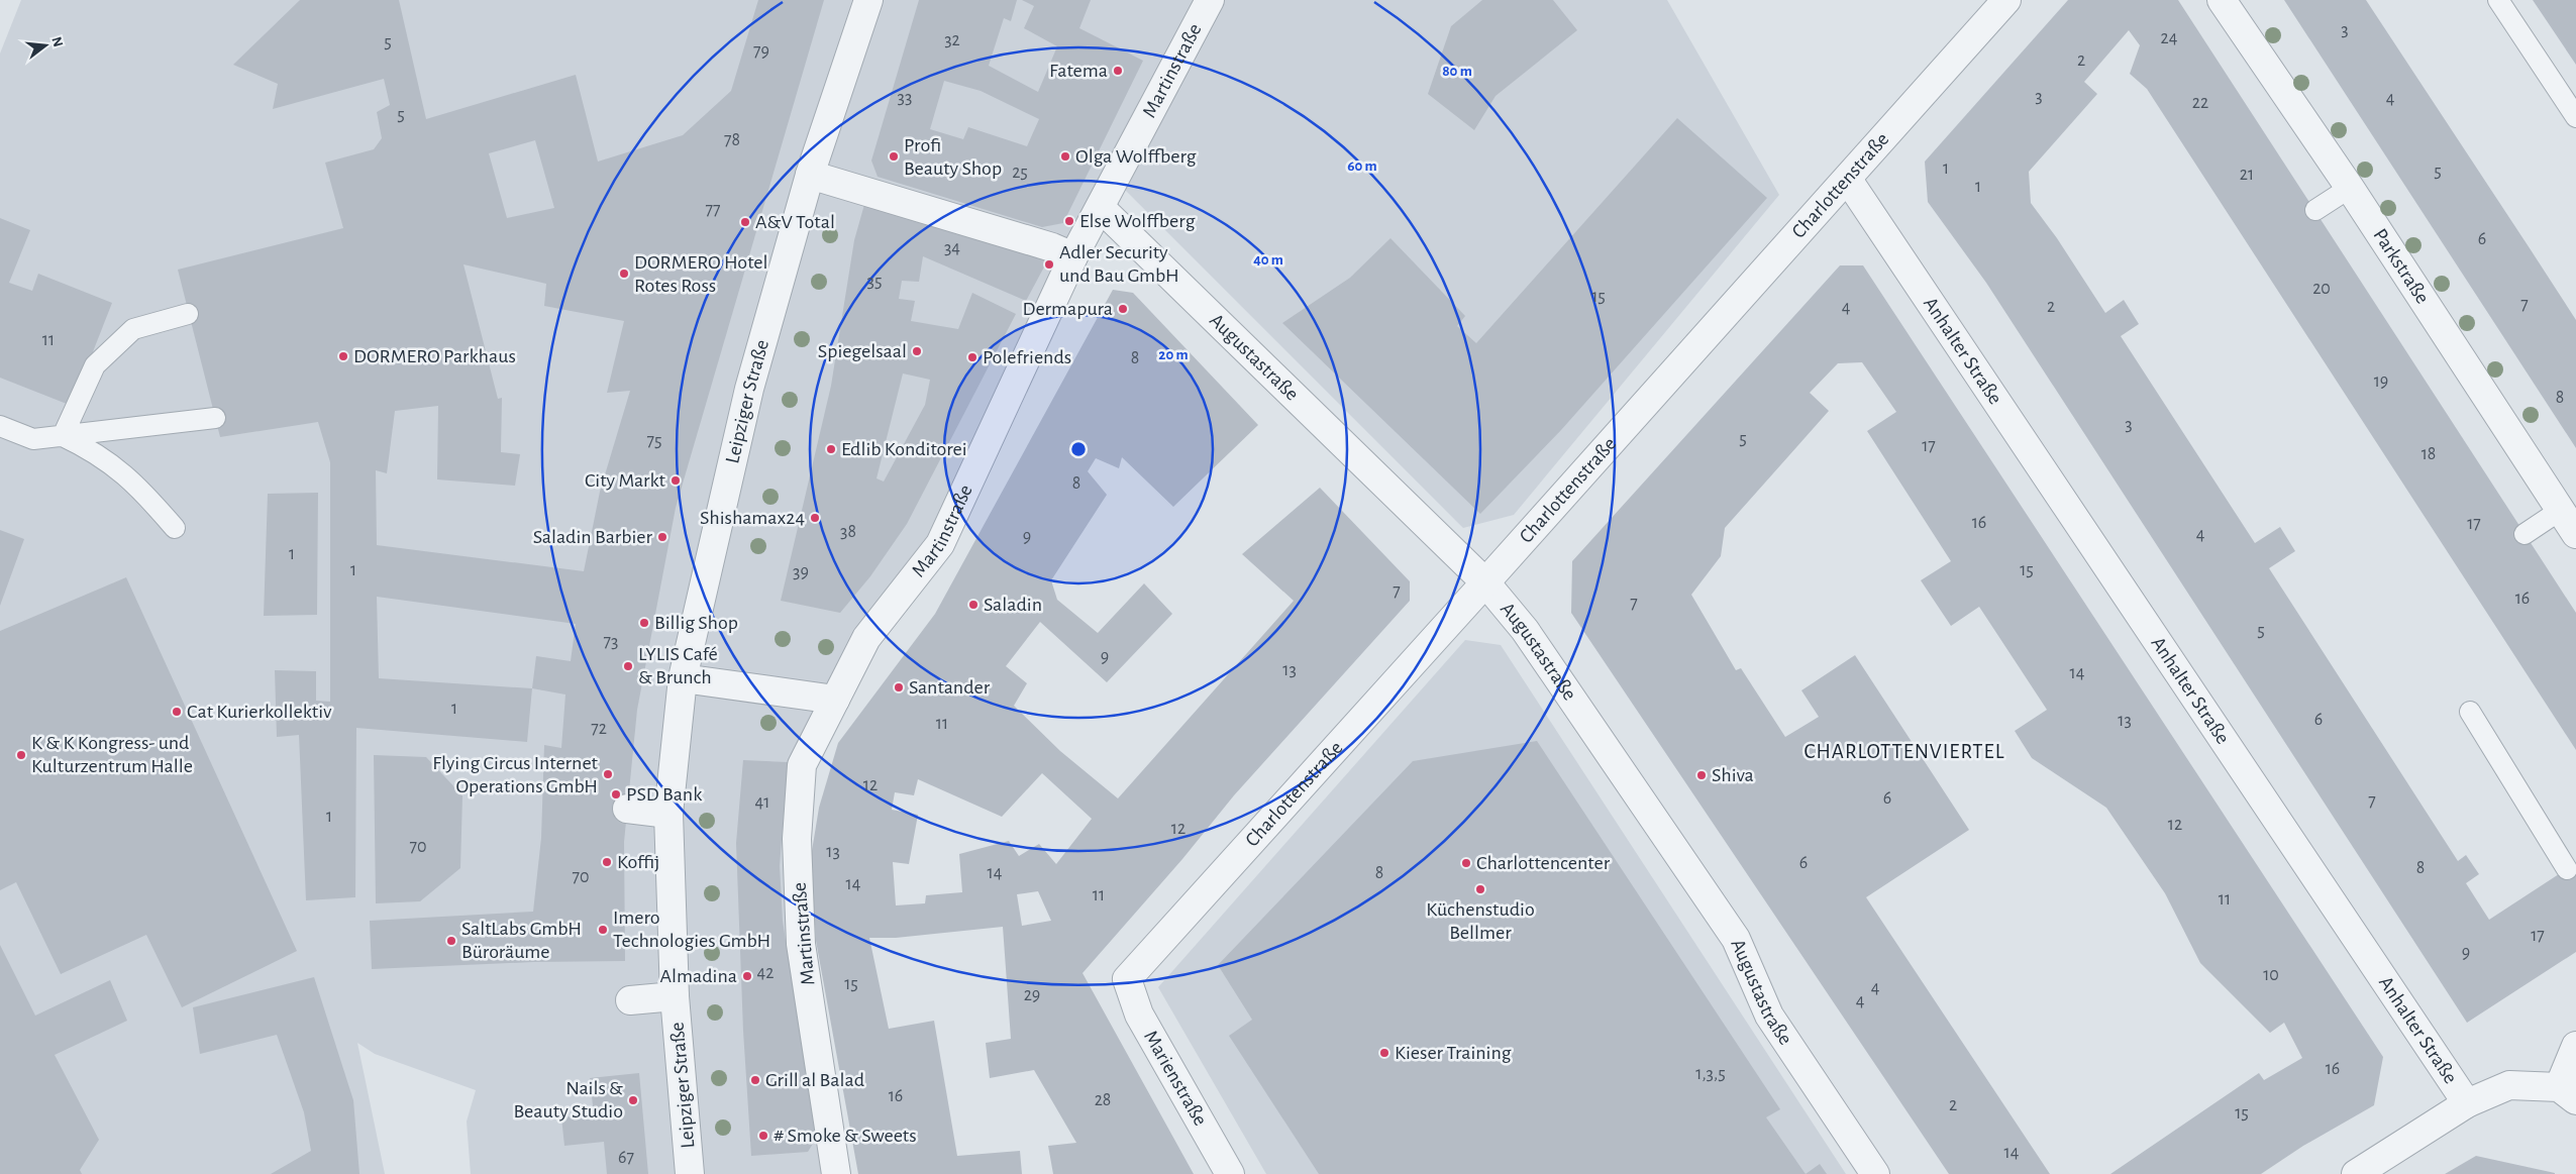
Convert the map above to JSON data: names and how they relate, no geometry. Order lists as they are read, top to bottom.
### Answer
{
  "streets": {
    "street": [
      "Martinstraße",
      "Charlottenstraße",
      "Parkstraße",
      "Anhalter Straße",
      "Augustastraße",
      "Leipziger Straße",
      "Marienstraße"
    ]
  },
  "crossings": [
    ["Martinstraße", "Augustastraße"],
    ["Charlottenstraße", "Anhalter Straße"],
    ["Charlottenstraße", "Augustastraße"],
    ["Charlottenstraße", "Marienstraße"]
  ],
  "districts": ["CHARLOTTENVIERTEL"],
  "places": [
    "Fatema",
    "Profi Beauty Shop",
    "Olga Wolffberg",
    "Else Wolffberg",
    "A&V Total",
    "Adler Security und Bau GmbH",
    "DORMERO Hotel Rotes Ross",
    "Dermapura",
    "Spiegelsaal",
    "DORMERO Parkhaus",
    "Polefriends",
    "Edlib Konditorei",
    "City Markt",
    "Shishamax24",
    "Saladin Barbier",
    "Saladin",
    "Billig Shop",
    "LYLIS Café & Brunch",
    "Santander",
    "Cat Kurierkollektiv",
    "K & K Kongress- und Kulturzentrum Halle",
    "Flying Circus Internet Operations GmbH",
    "Shiva",
    "PSD Bank",
    "Koffij",
    "Charlottencenter",
    "Küchenstudio Bellmer",
    "Imero Technologies GmbH",
    "SaltLabs GmbH Büroräume",
    "Almadina",
    "Kieser Training",
    "Grill al Balad",
    "Nails & Beauty Studio",
    "# Smoke & Sweets"
  ],
  "house_numbers": [
    "3",
    "24",
    "32",
    "5",
    "79",
    "2",
    "3",
    "33",
    "4",
    "22",
    "5",
    "78",
    "1",
    "5",
    "25",
    "21",
    "1",
    "77",
    "6",
    "34",
    "35",
    "20",
    "15",
    "7",
    "2",
    "4",
    "11",
    "8",
    "19",
    "8",
    "3",
    "5",
    "75",
    "17",
    "18",
    "8",
    "16",
    "17",
    "38",
    "4",
    "9",
    "1",
    "1",
    "15",
    "39",
    "7",
    "16",
    "7",
    "5",
    "73",
    "9",
    "13",
    "14",
    "1",
    "6",
    "13",
    "11",
    "72",
    "12",
    "6",
    "7",
    "41",
    "1",
    "12",
    "12",
    "70",
    "13",
    "6",
    "8",
    "14",
    "8",
    "70",
    "14",
    "11",
    "11",
    "17",
    "9",
    "42",
    "10",
    "15",
    "4",
    "29",
    "4",
    "16",
    "1,3,5",
    "16",
    "28",
    "2",
    "15",
    "14",
    "67"
  ],
  "north": "right",
  "rings": [
    "80 m",
    "60 m",
    "40 m",
    "20 m"
  ]
}
